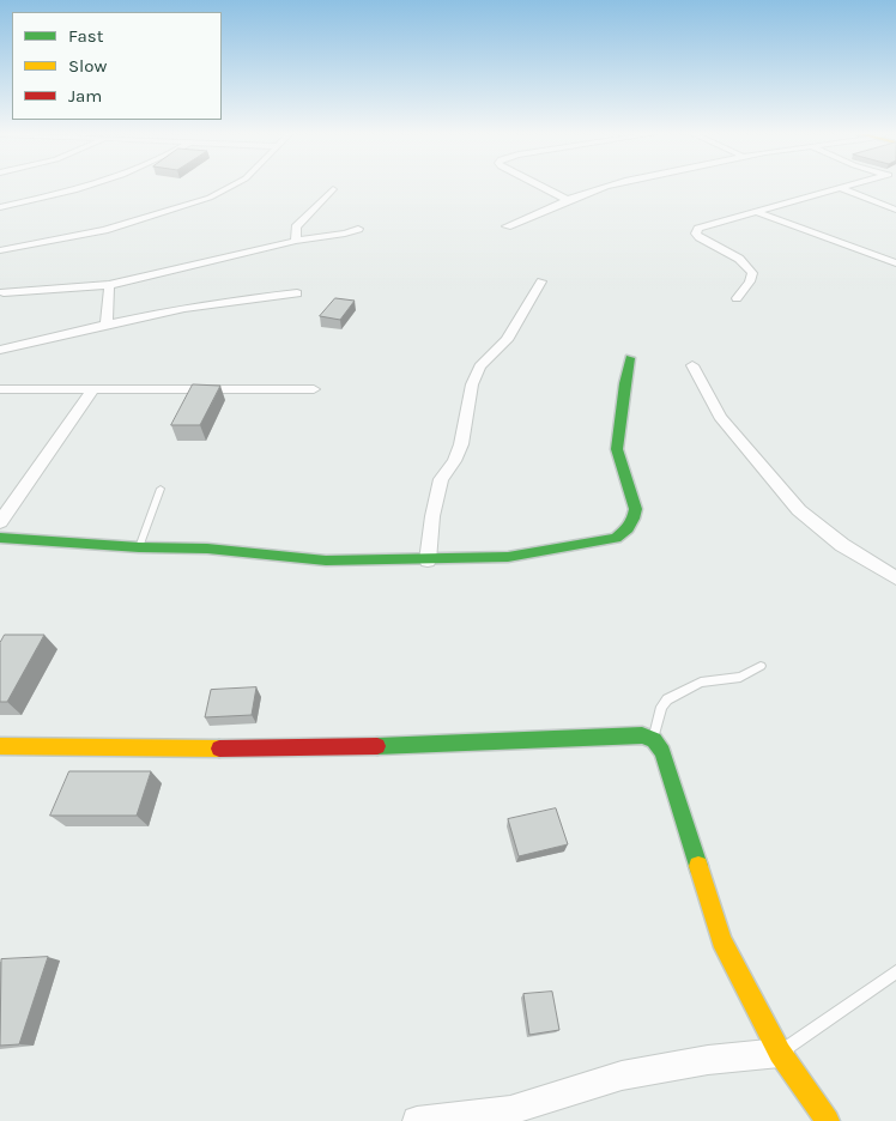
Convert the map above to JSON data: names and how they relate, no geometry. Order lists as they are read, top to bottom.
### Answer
{
  "legend": ["Fast", "Slow", "Jam"]
}
